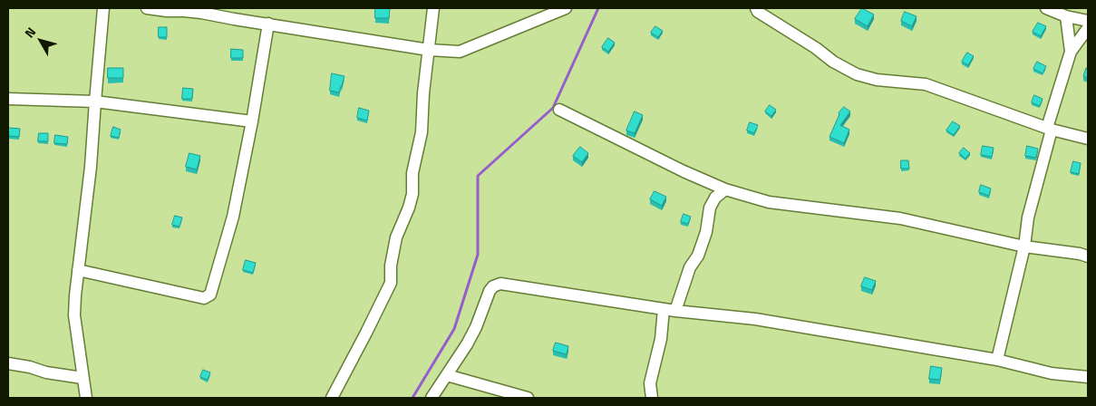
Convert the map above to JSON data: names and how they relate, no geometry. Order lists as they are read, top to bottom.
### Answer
{
  "north": "top left"
}
